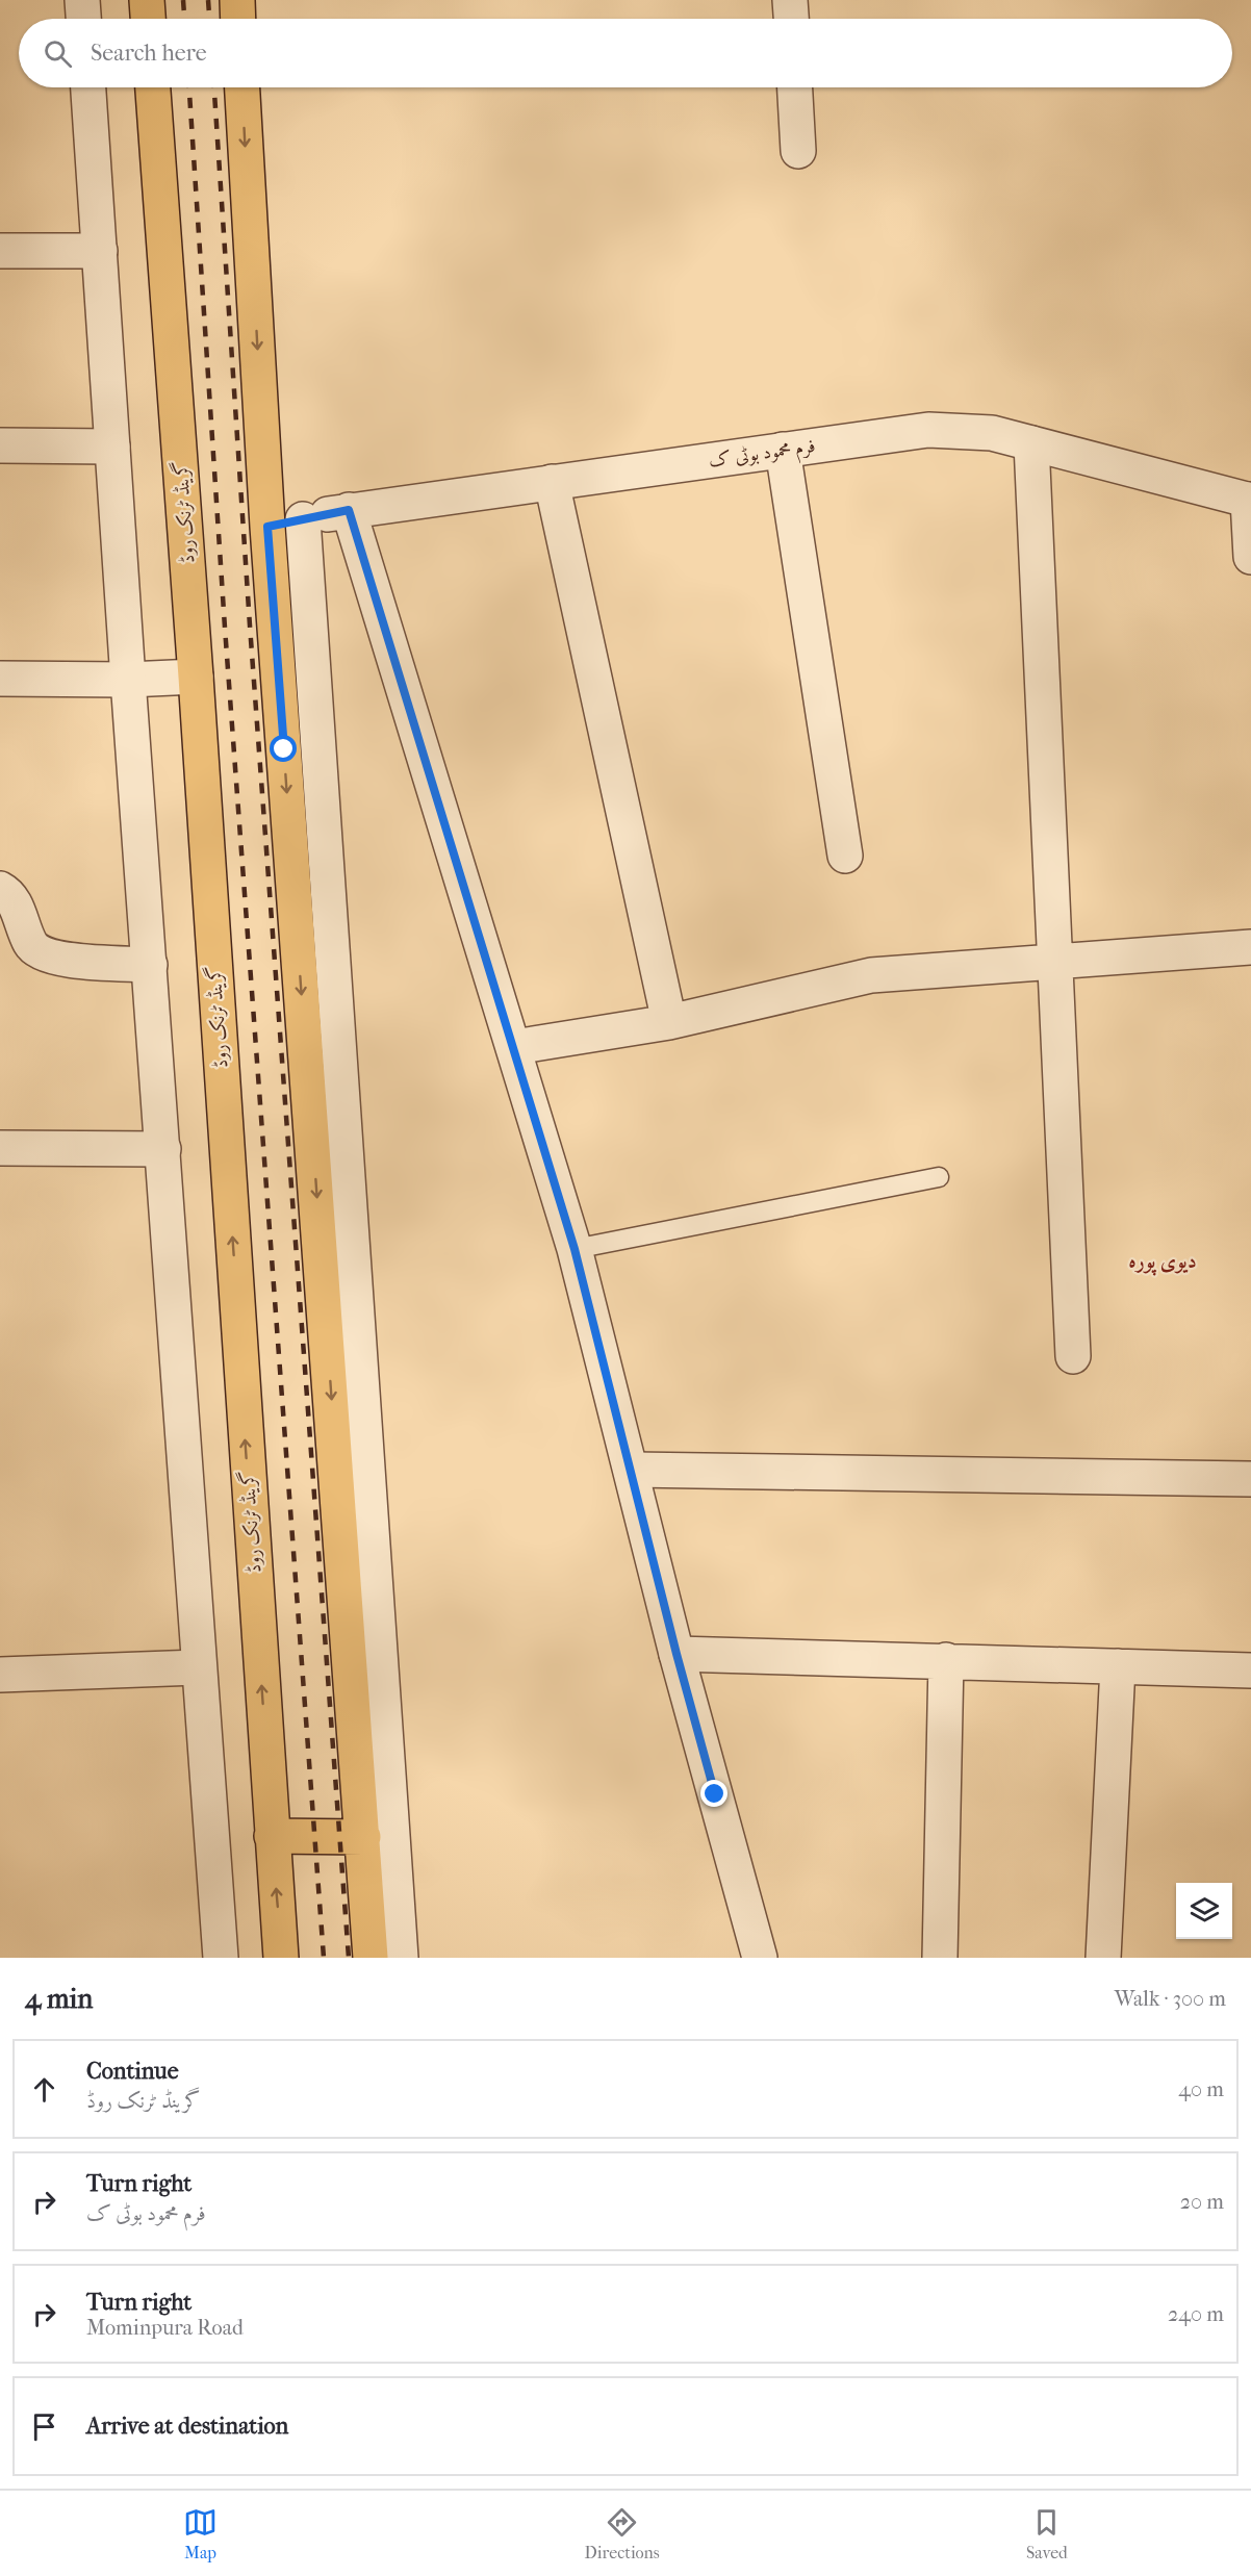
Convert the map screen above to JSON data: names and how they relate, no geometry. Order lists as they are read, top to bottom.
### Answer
{
  "streets": {
    "main road": ["گرینڈ ٹرنک روڈ"],
    "street": ["فرم محمود بوٹی ک"]
  },
  "districts": ["دیوی پورہ"],
  "page": {
    "search": "Search here",
    "heading": ["4 min", "Walk · 300 m"],
    "list": [
      ["Continue", "گرینڈ ٹرنک روڈ", "40 m"],
      ["Turn right", "فرم محمود بوٹی ک", "20 m"],
      ["Turn right", "Mominpura Road", "240 m"],
      "Arrive at destination"
    ],
    "nav": ["Map", "Directions", "Saved"]
  }
}
